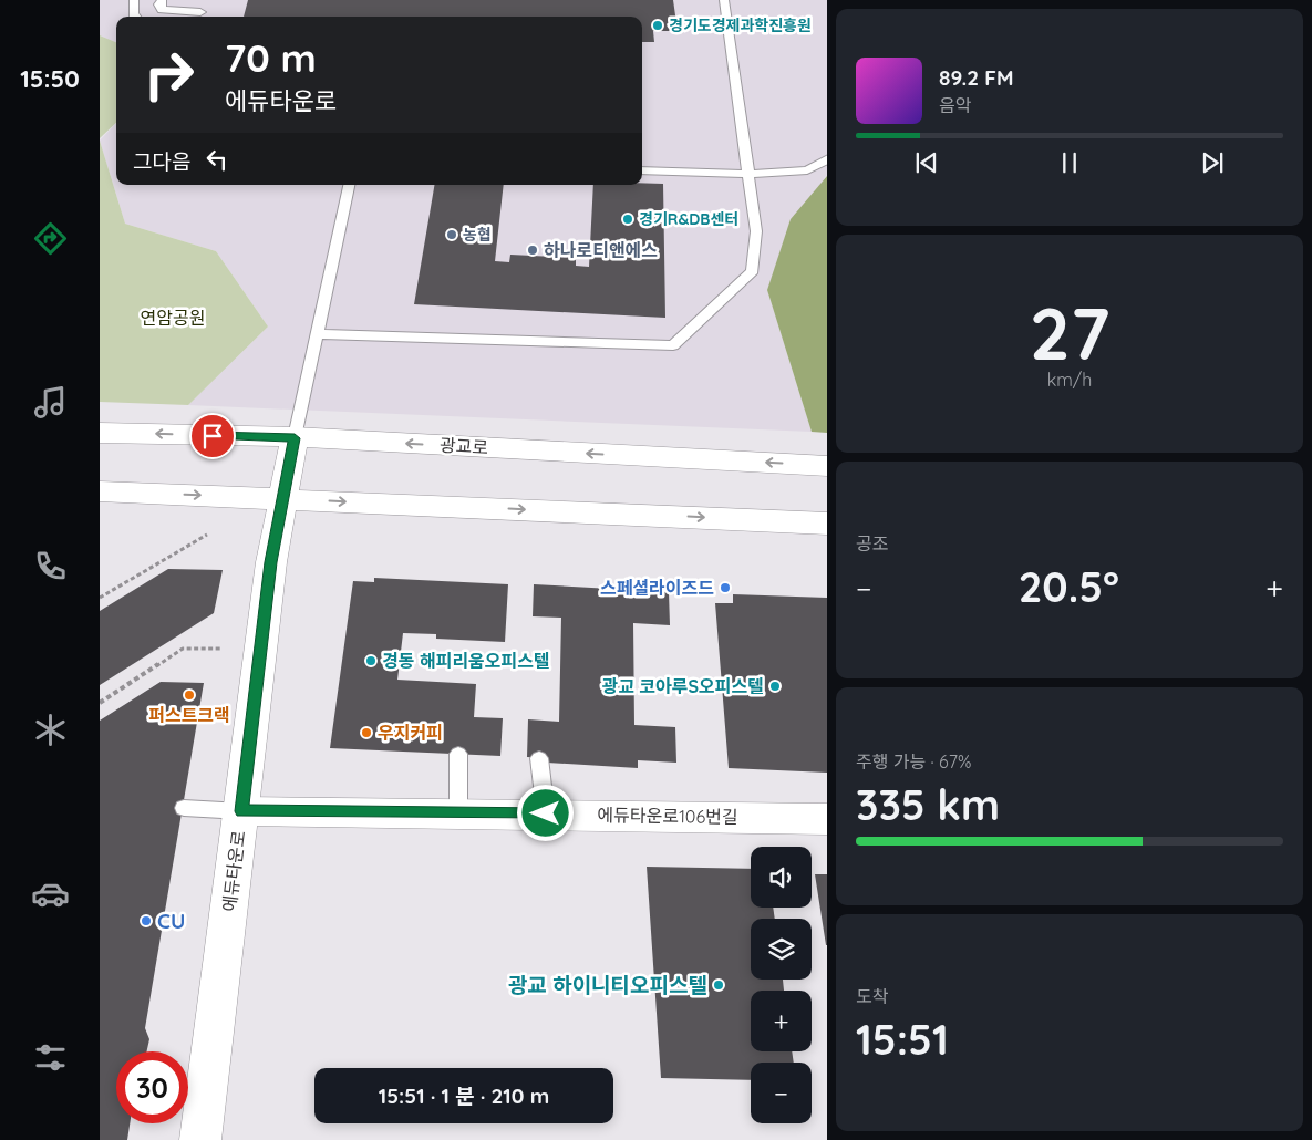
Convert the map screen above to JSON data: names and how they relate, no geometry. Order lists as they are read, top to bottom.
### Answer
{
  "streets": {
    "main road": ["광교로", "에듀타운로106번길", "에듀타운로"]
  },
  "crossings": [
    ["광교로", "에듀타운로"],
    ["에듀타운로106번길", "에듀타운로"]
  ],
  "parks": ["연암공원"],
  "places": [
    "경기도경제과학진흥원",
    "경기R&DB센터",
    "농협",
    "하나로티앤에스",
    "스페셜라이즈드",
    "경동 해피리움오피스텔",
    "광교 코아루S오피스텔",
    "퍼스트크랙",
    "우지커피",
    "CU",
    "광교 하이니티오피스텔"
  ],
  "page": {
    "tabs": "15:50",
    "turn": ["70 m", "에듀타운로"],
    "song": ["89.2 FM", "음악"],
    "then": "그다음",
    "tile": [
      ["27", "km/h"],
      "공조",
      ["주행 가능 · 67%", "335 km"],
      ["도착", "15:51"]
    ],
    "heat": ["−", "20.5°", "+"],
    "map_buttons": ["+", "−"],
    "limit": "30",
    "trip": "15:51 · 1 분 · 210 m"
  }
}
